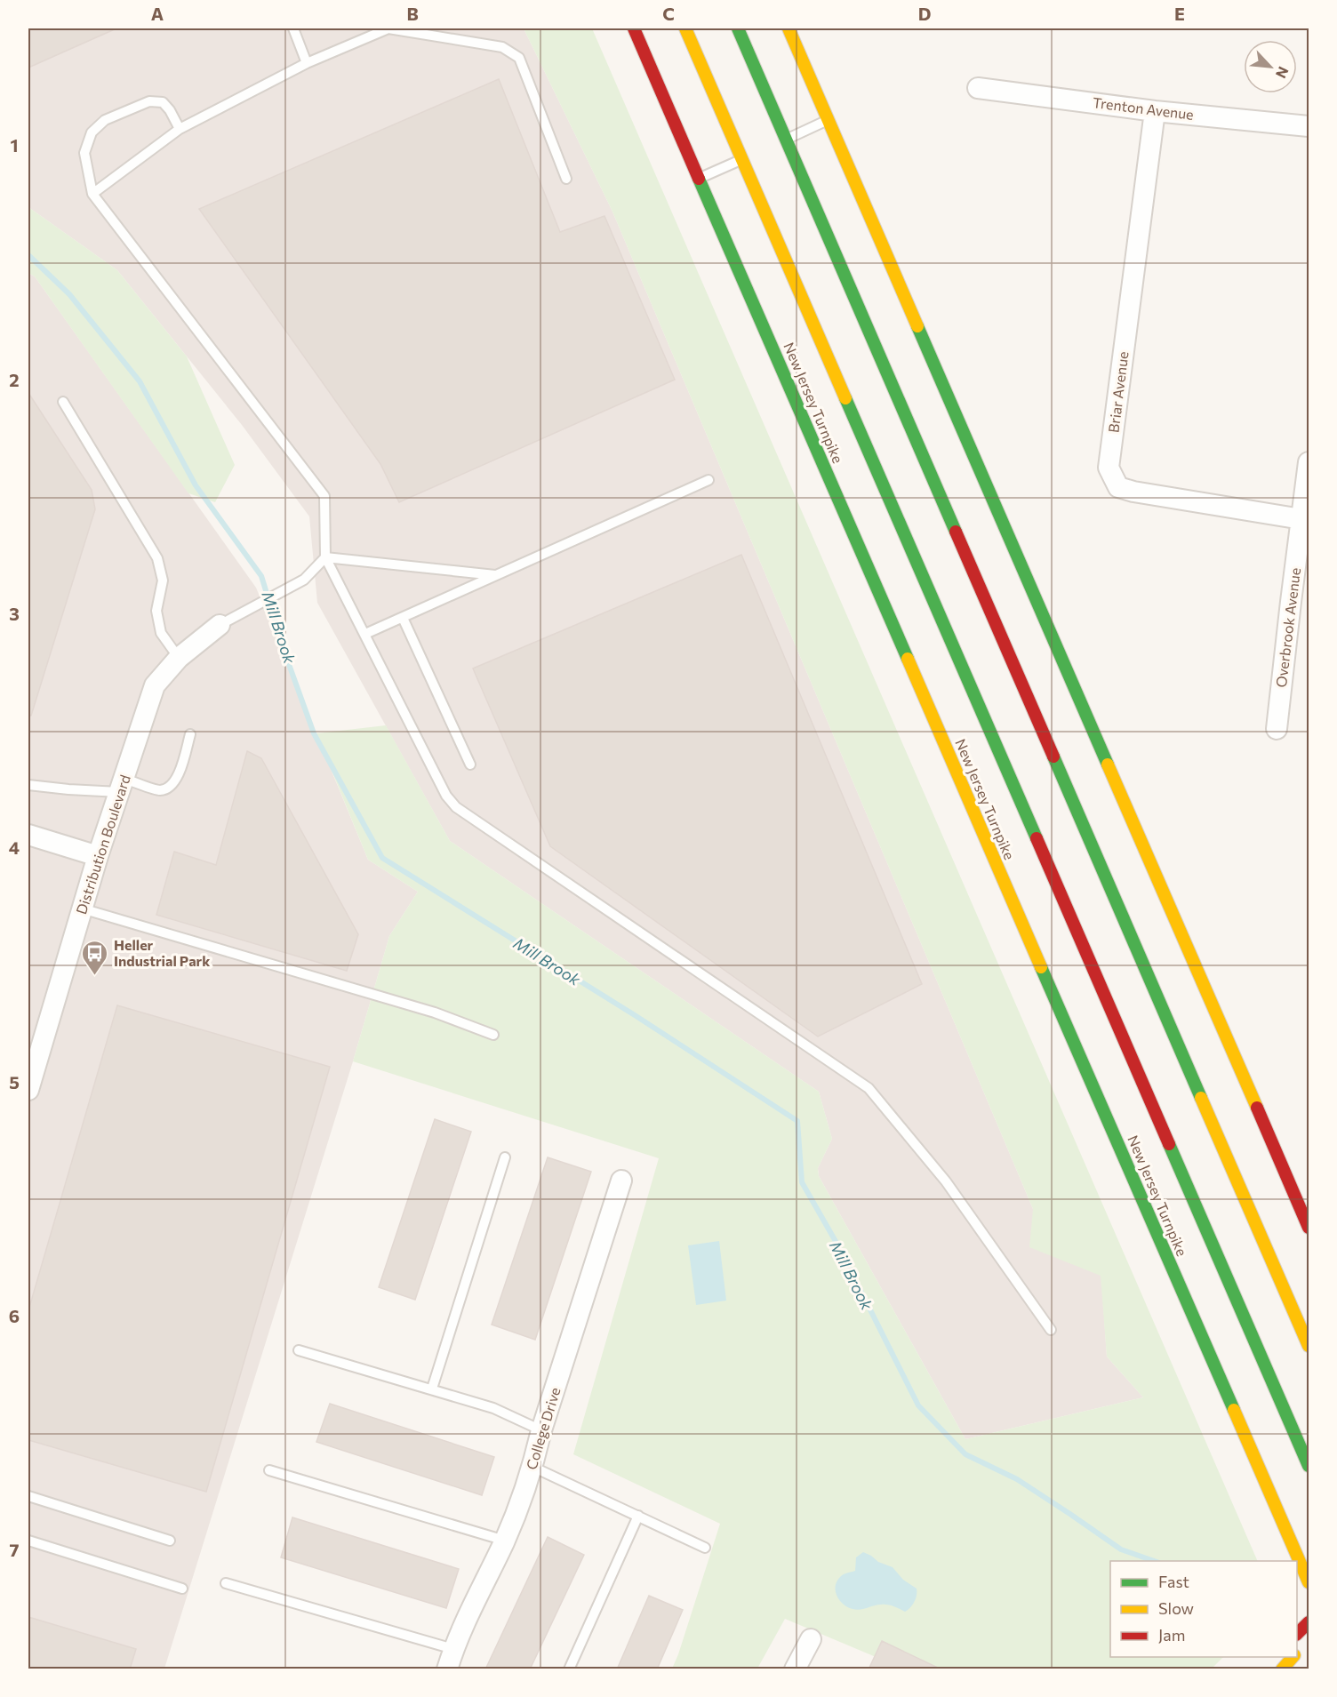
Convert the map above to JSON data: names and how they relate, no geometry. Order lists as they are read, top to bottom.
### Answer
{
  "streets": {
    "main road": ["New Jersey Turnpike"],
    "street": [
      "Trenton Avenue",
      "Briar Avenue",
      "Overbrook Avenue",
      "Distribution Boulevard",
      "College Drive"
    ]
  },
  "crossings": [
    ["Trenton Avenue", "Briar Avenue"],
    ["Briar Avenue", "Overbrook Avenue"]
  ],
  "water": ["Mill Brook"],
  "places": {
    "bus stop": ["Heller Industrial Park"]
  },
  "legend": ["Fast", "Slow", "Jam"],
  "north": "bottom right",
  "grid": {
    "columns": [
      "A",
      "B",
      "C",
      "D",
      "E"
    ],
    "rows": [
      "1",
      "2",
      "3",
      "4",
      "5",
      "6",
      "7"
    ]
  }
}
